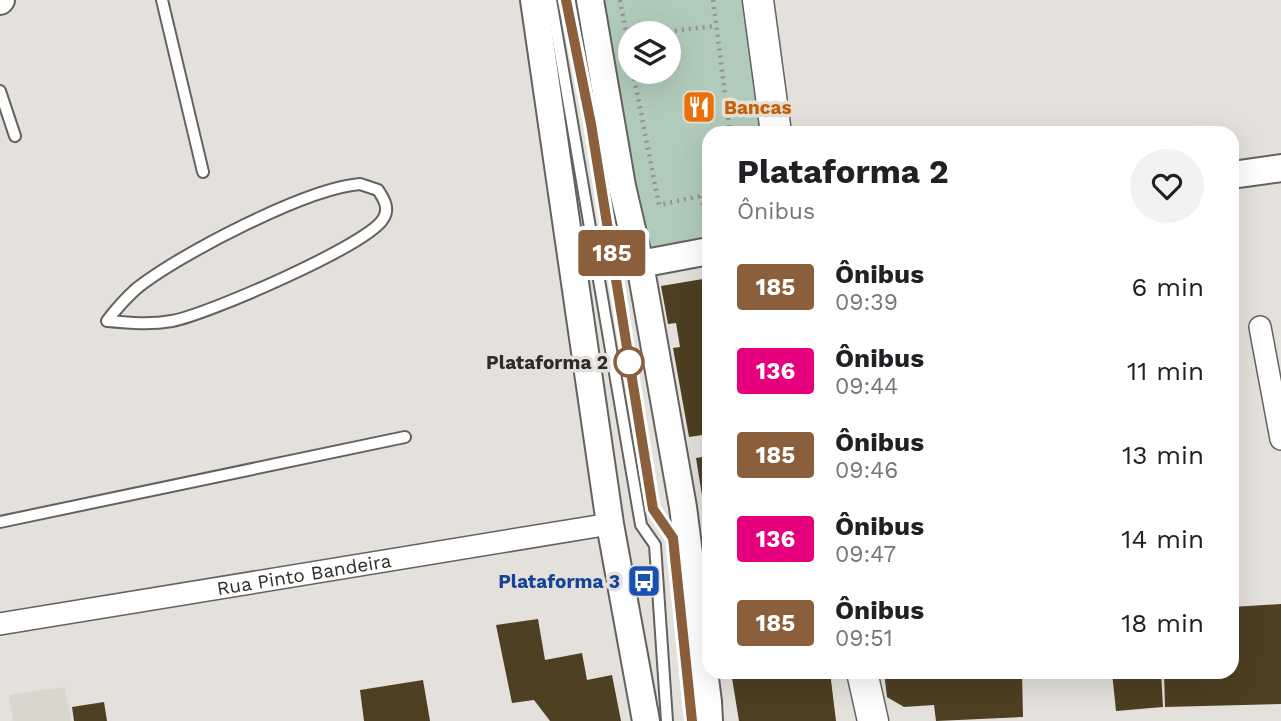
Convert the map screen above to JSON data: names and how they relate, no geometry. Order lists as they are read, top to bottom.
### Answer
{
  "streets": {
    "street": ["Rua Pinto Bandeira"]
  },
  "places": {
    "restaurant": ["Bancas"],
    "other": ["Plataforma 2"],
    "bus stop": ["Plataforma 3"]
  },
  "lines": ["bus line 185"],
  "page": {
    "on_map": "185",
    "heading": ["Plataforma 2", "Ônibus"],
    "list": [
      {
        "mark": "185",
        "name": "Ônibus",
        "note": "09:39",
        "value": "6 min"
      },
      {
        "mark": "136",
        "name": "Ônibus",
        "note": "09:44",
        "value": "11 min"
      },
      {
        "mark": "185",
        "name": "Ônibus",
        "note": "09:46",
        "value": "13 min"
      },
      {
        "mark": "136",
        "name": "Ônibus",
        "note": "09:47",
        "value": "14 min"
      },
      {
        "mark": "185",
        "name": "Ônibus",
        "note": "09:51",
        "value": "18 min"
      }
    ]
  }
}
